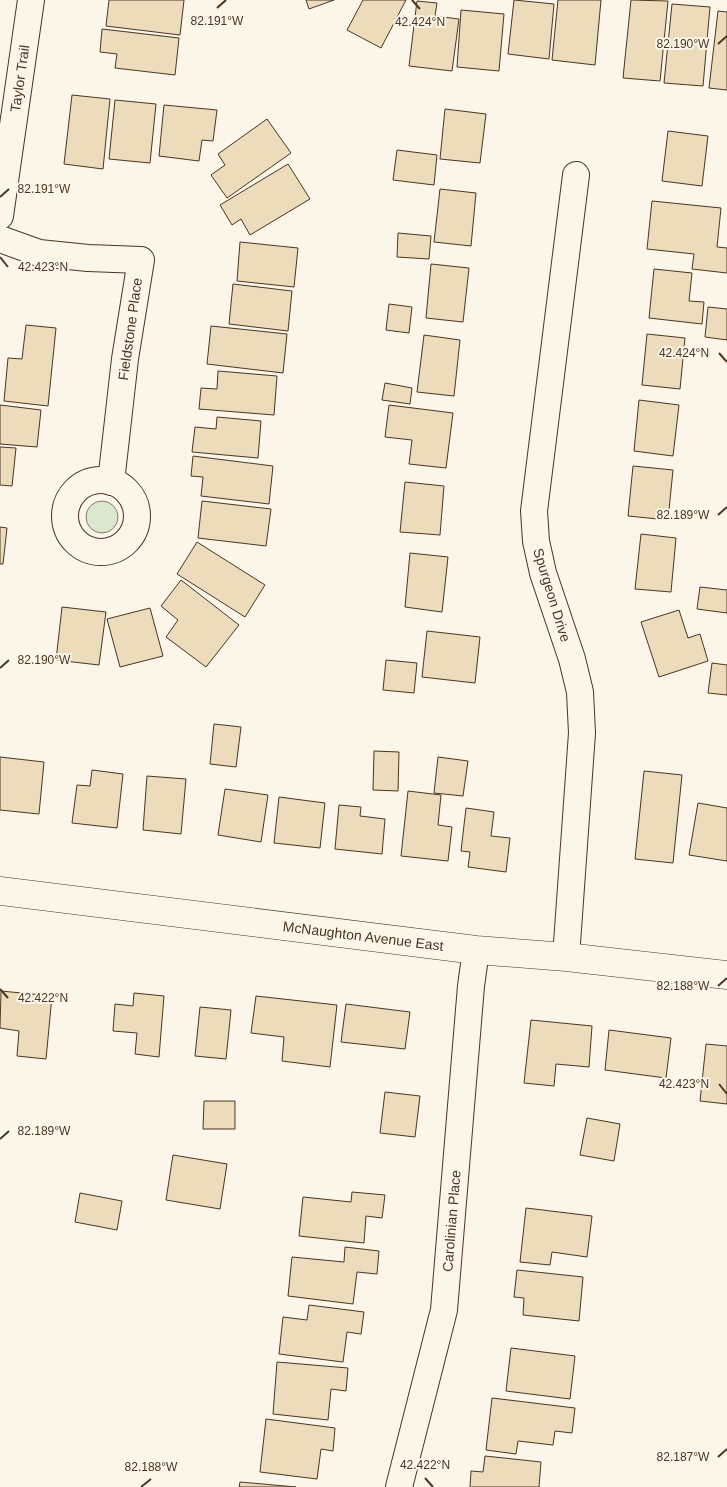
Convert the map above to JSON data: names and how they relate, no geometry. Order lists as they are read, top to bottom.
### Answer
{
  "streets": {
    "main road": ["McNaughton Avenue East"],
    "street": [
      "Taylor Trail",
      "Fieldstone Place",
      "Spurgeon Drive",
      "Carolinian Place"
    ]
  },
  "crossings": [
    ["Spurgeon Drive", "McNaughton Avenue East"],
    ["McNaughton Avenue East", "Carolinian Place"]
  ],
  "coordinates": [
    "82.191°W",
    "42.424°N",
    "82.190°W",
    "42.423°N",
    "82.189°W",
    "82.188°W",
    "42.422°N",
    "82.187°W"
  ]
}
